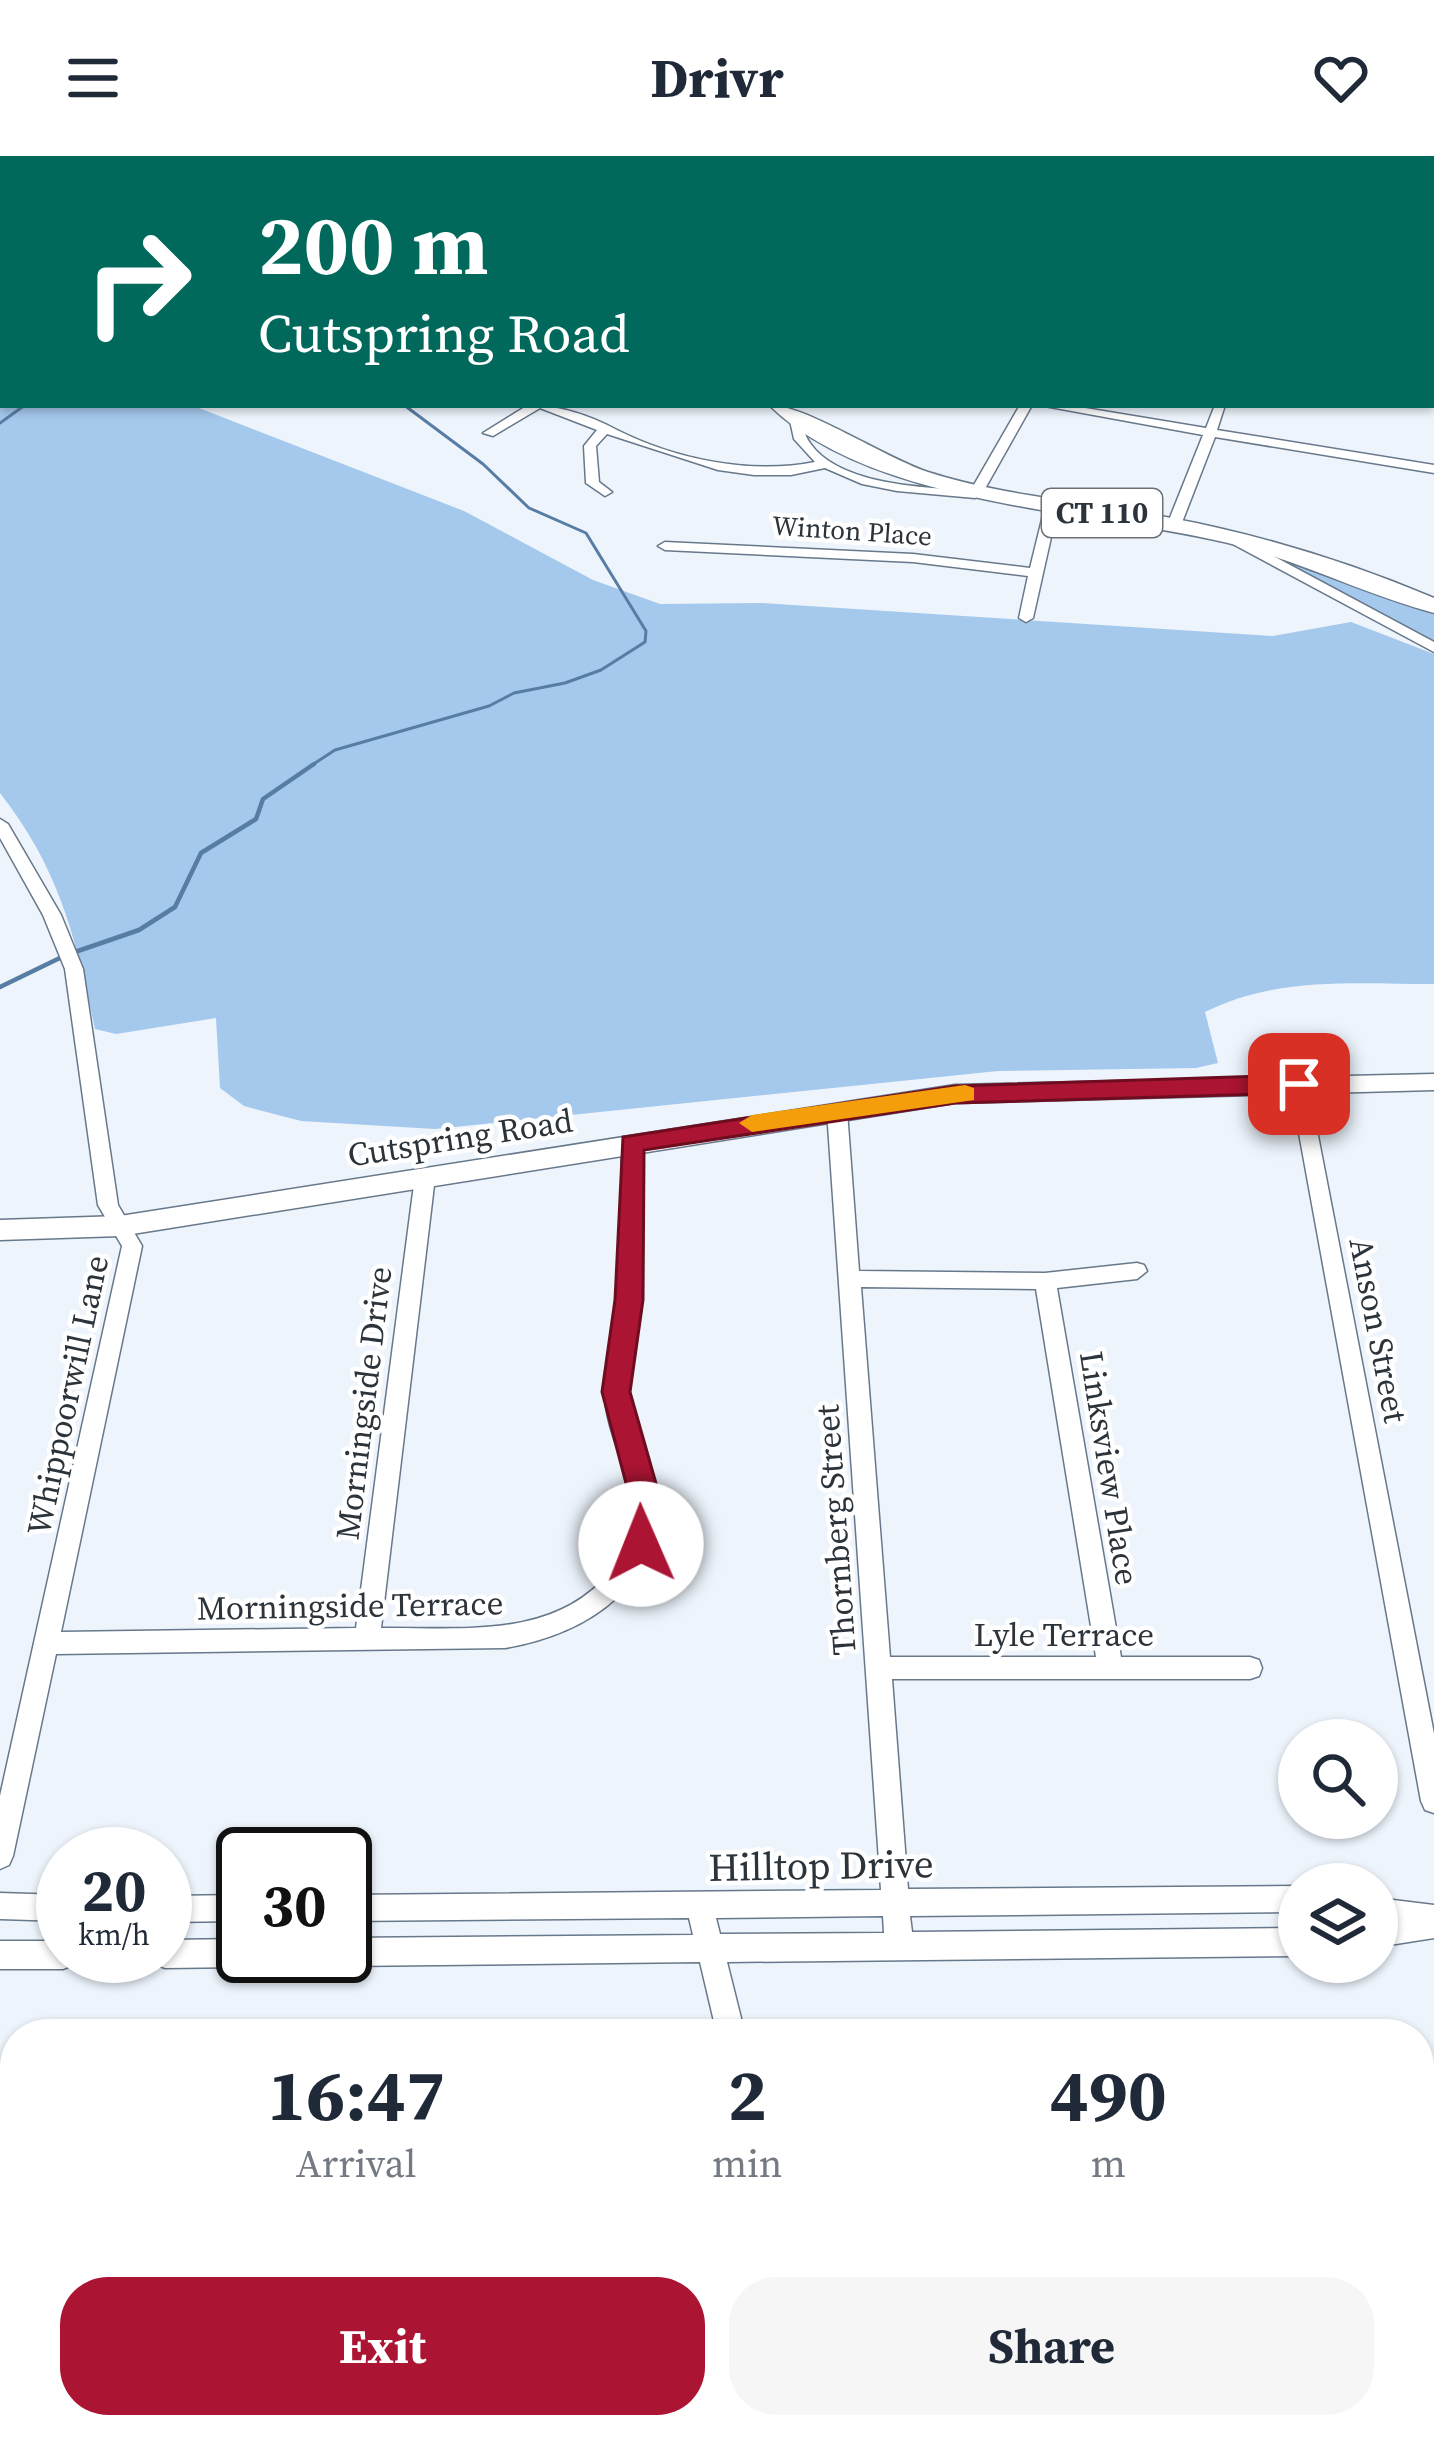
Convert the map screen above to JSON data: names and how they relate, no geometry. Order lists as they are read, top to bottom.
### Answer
{
  "streets": {
    "main road": ["CT 110"],
    "street": [
      "Winton Place",
      "Cutspring Road",
      "Anson Street",
      "Whippoorwill Lane",
      "Morningside Drive",
      "Linksview Place",
      "Thornberg Street",
      "Morningside Terrace",
      "Lyle Terrace",
      "Hilltop Drive"
    ]
  },
  "crossings": [
    ["Cutspring Road", "Anson Street"],
    ["Cutspring Road", "Whippoorwill Lane"],
    ["Cutspring Road", "Morningside Drive"],
    ["Cutspring Road", "Thornberg Street"],
    ["Cutspring Road", "Morningside Terrace"],
    ["Whippoorwill Lane", "Morningside Terrace"],
    ["Morningside Drive", "Morningside Terrace"],
    ["Linksview Place", "Lyle Terrace"],
    ["Thornberg Street", "Lyle Terrace"],
    ["Thornberg Street", "Hilltop Drive"]
  ],
  "page": {
    "header": "Drivr",
    "turn": ["200 m", "Cutspring Road"],
    "speed": "20 km/h",
    "limit": "30",
    "eta": [
      "16:47",
      "Arrival",
      "2",
      "min",
      "490",
      "m"
    ],
    "buttons": ["Exit", "Share"]
  }
}
